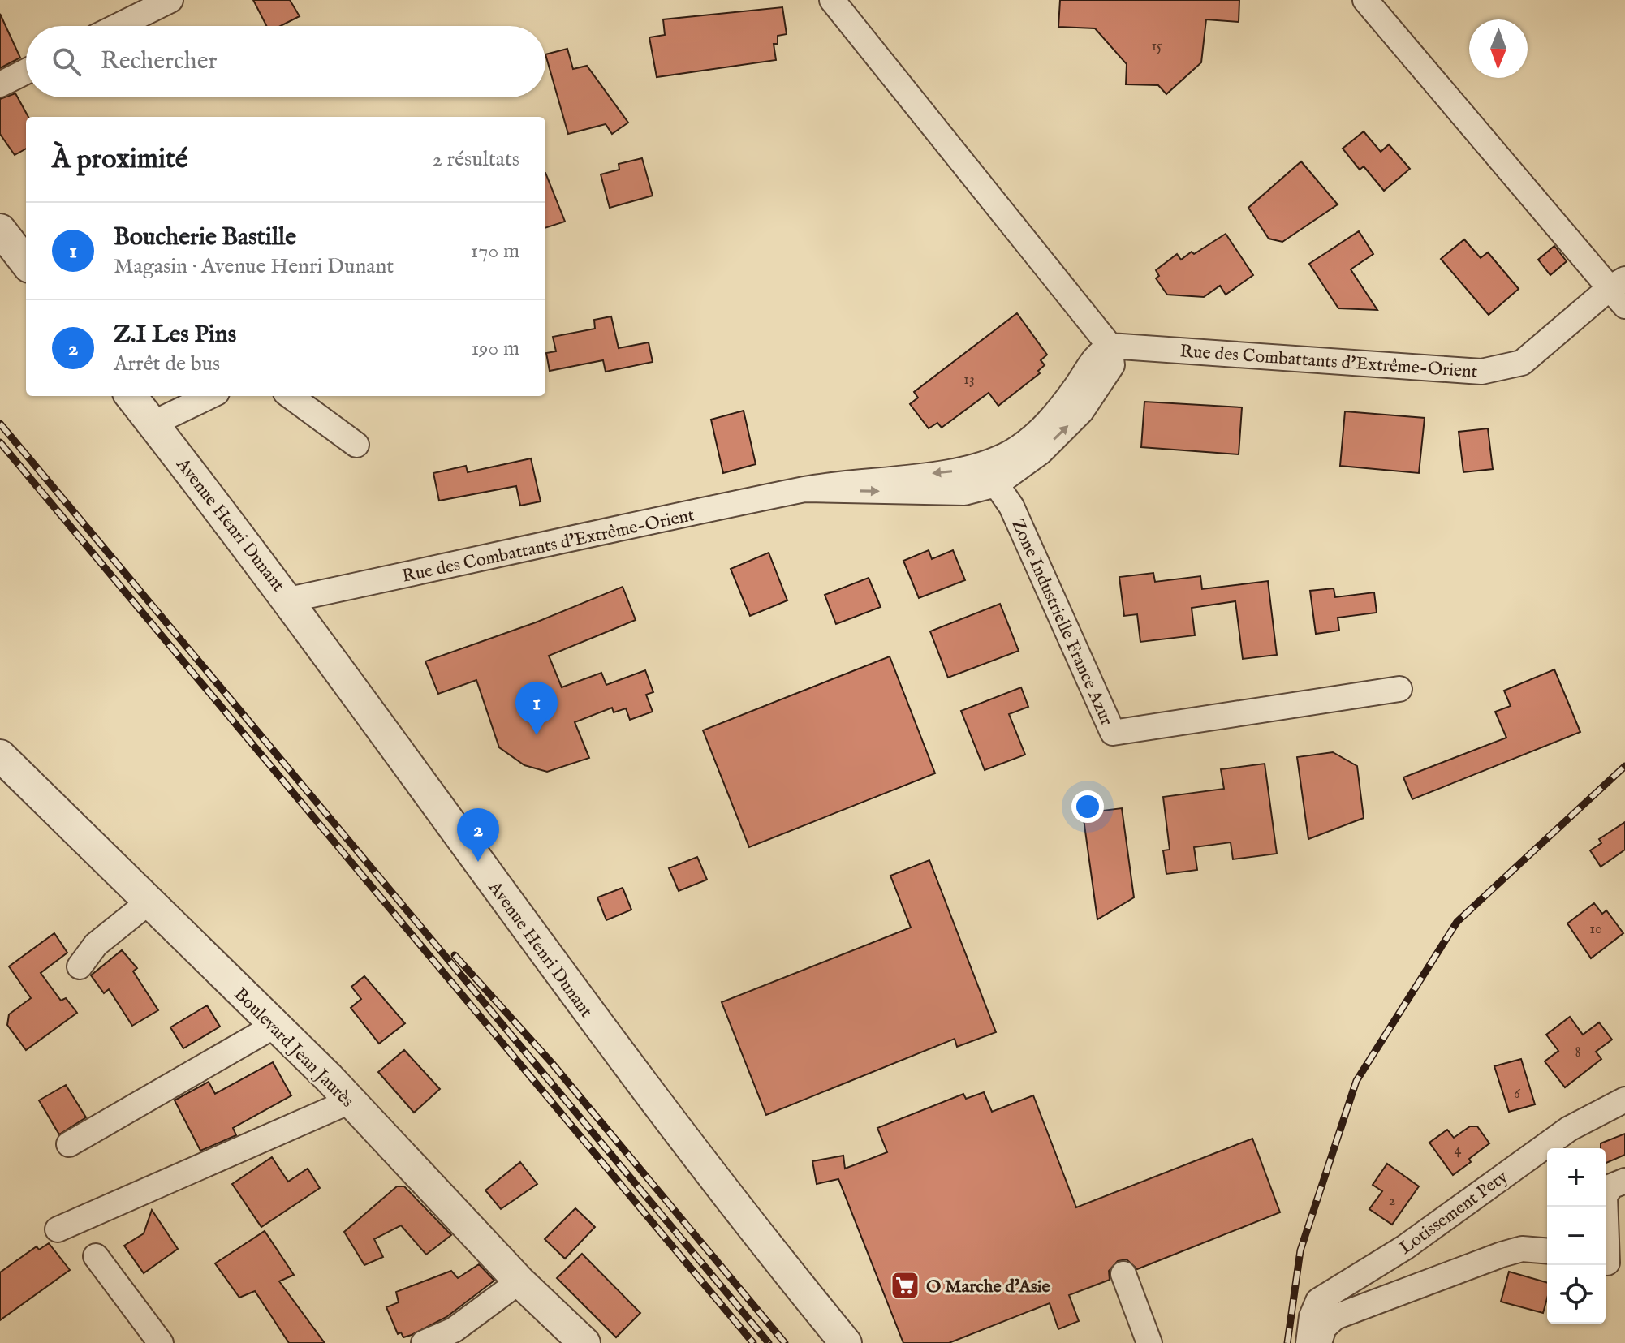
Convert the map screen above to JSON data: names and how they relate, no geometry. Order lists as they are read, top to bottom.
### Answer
{
  "streets": {
    "street": [
      "Rue des Combattants d'Extrême-Orient",
      "Avenue Henri Dunant",
      "Zone Industrielle France Azur",
      "Boulevard Jean Jaurès",
      "Lotissement Pety"
    ]
  },
  "crossings": [
    ["Rue des Combattants d'Extrême-Orient", "Avenue Henri Dunant"],
    ["Rue des Combattants d'Extrême-Orient", "Zone Industrielle France Azur"]
  ],
  "places": {
    "supermarket": ["O Marche d'Asie"]
  },
  "house_numbers": [
    "15",
    "13",
    "10",
    "8",
    "6",
    "4",
    "2"
  ],
  "north": "bottom",
  "page": {
    "search": "Rechercher",
    "heading": ["À proximité", "2 résultats"],
    "list": [
      {
        "mark": "1",
        "name": "Boucherie Bastille",
        "note": "Magasin · Avenue Henri Dunant",
        "value": "170 m"
      },
      {
        "mark": "2",
        "name": "Z.I Les Pins",
        "note": "Arrêt de bus",
        "value": "190 m"
      }
    ],
    "pins": ["1", "2"],
    "map_buttons": ["+", "−"]
  }
}
